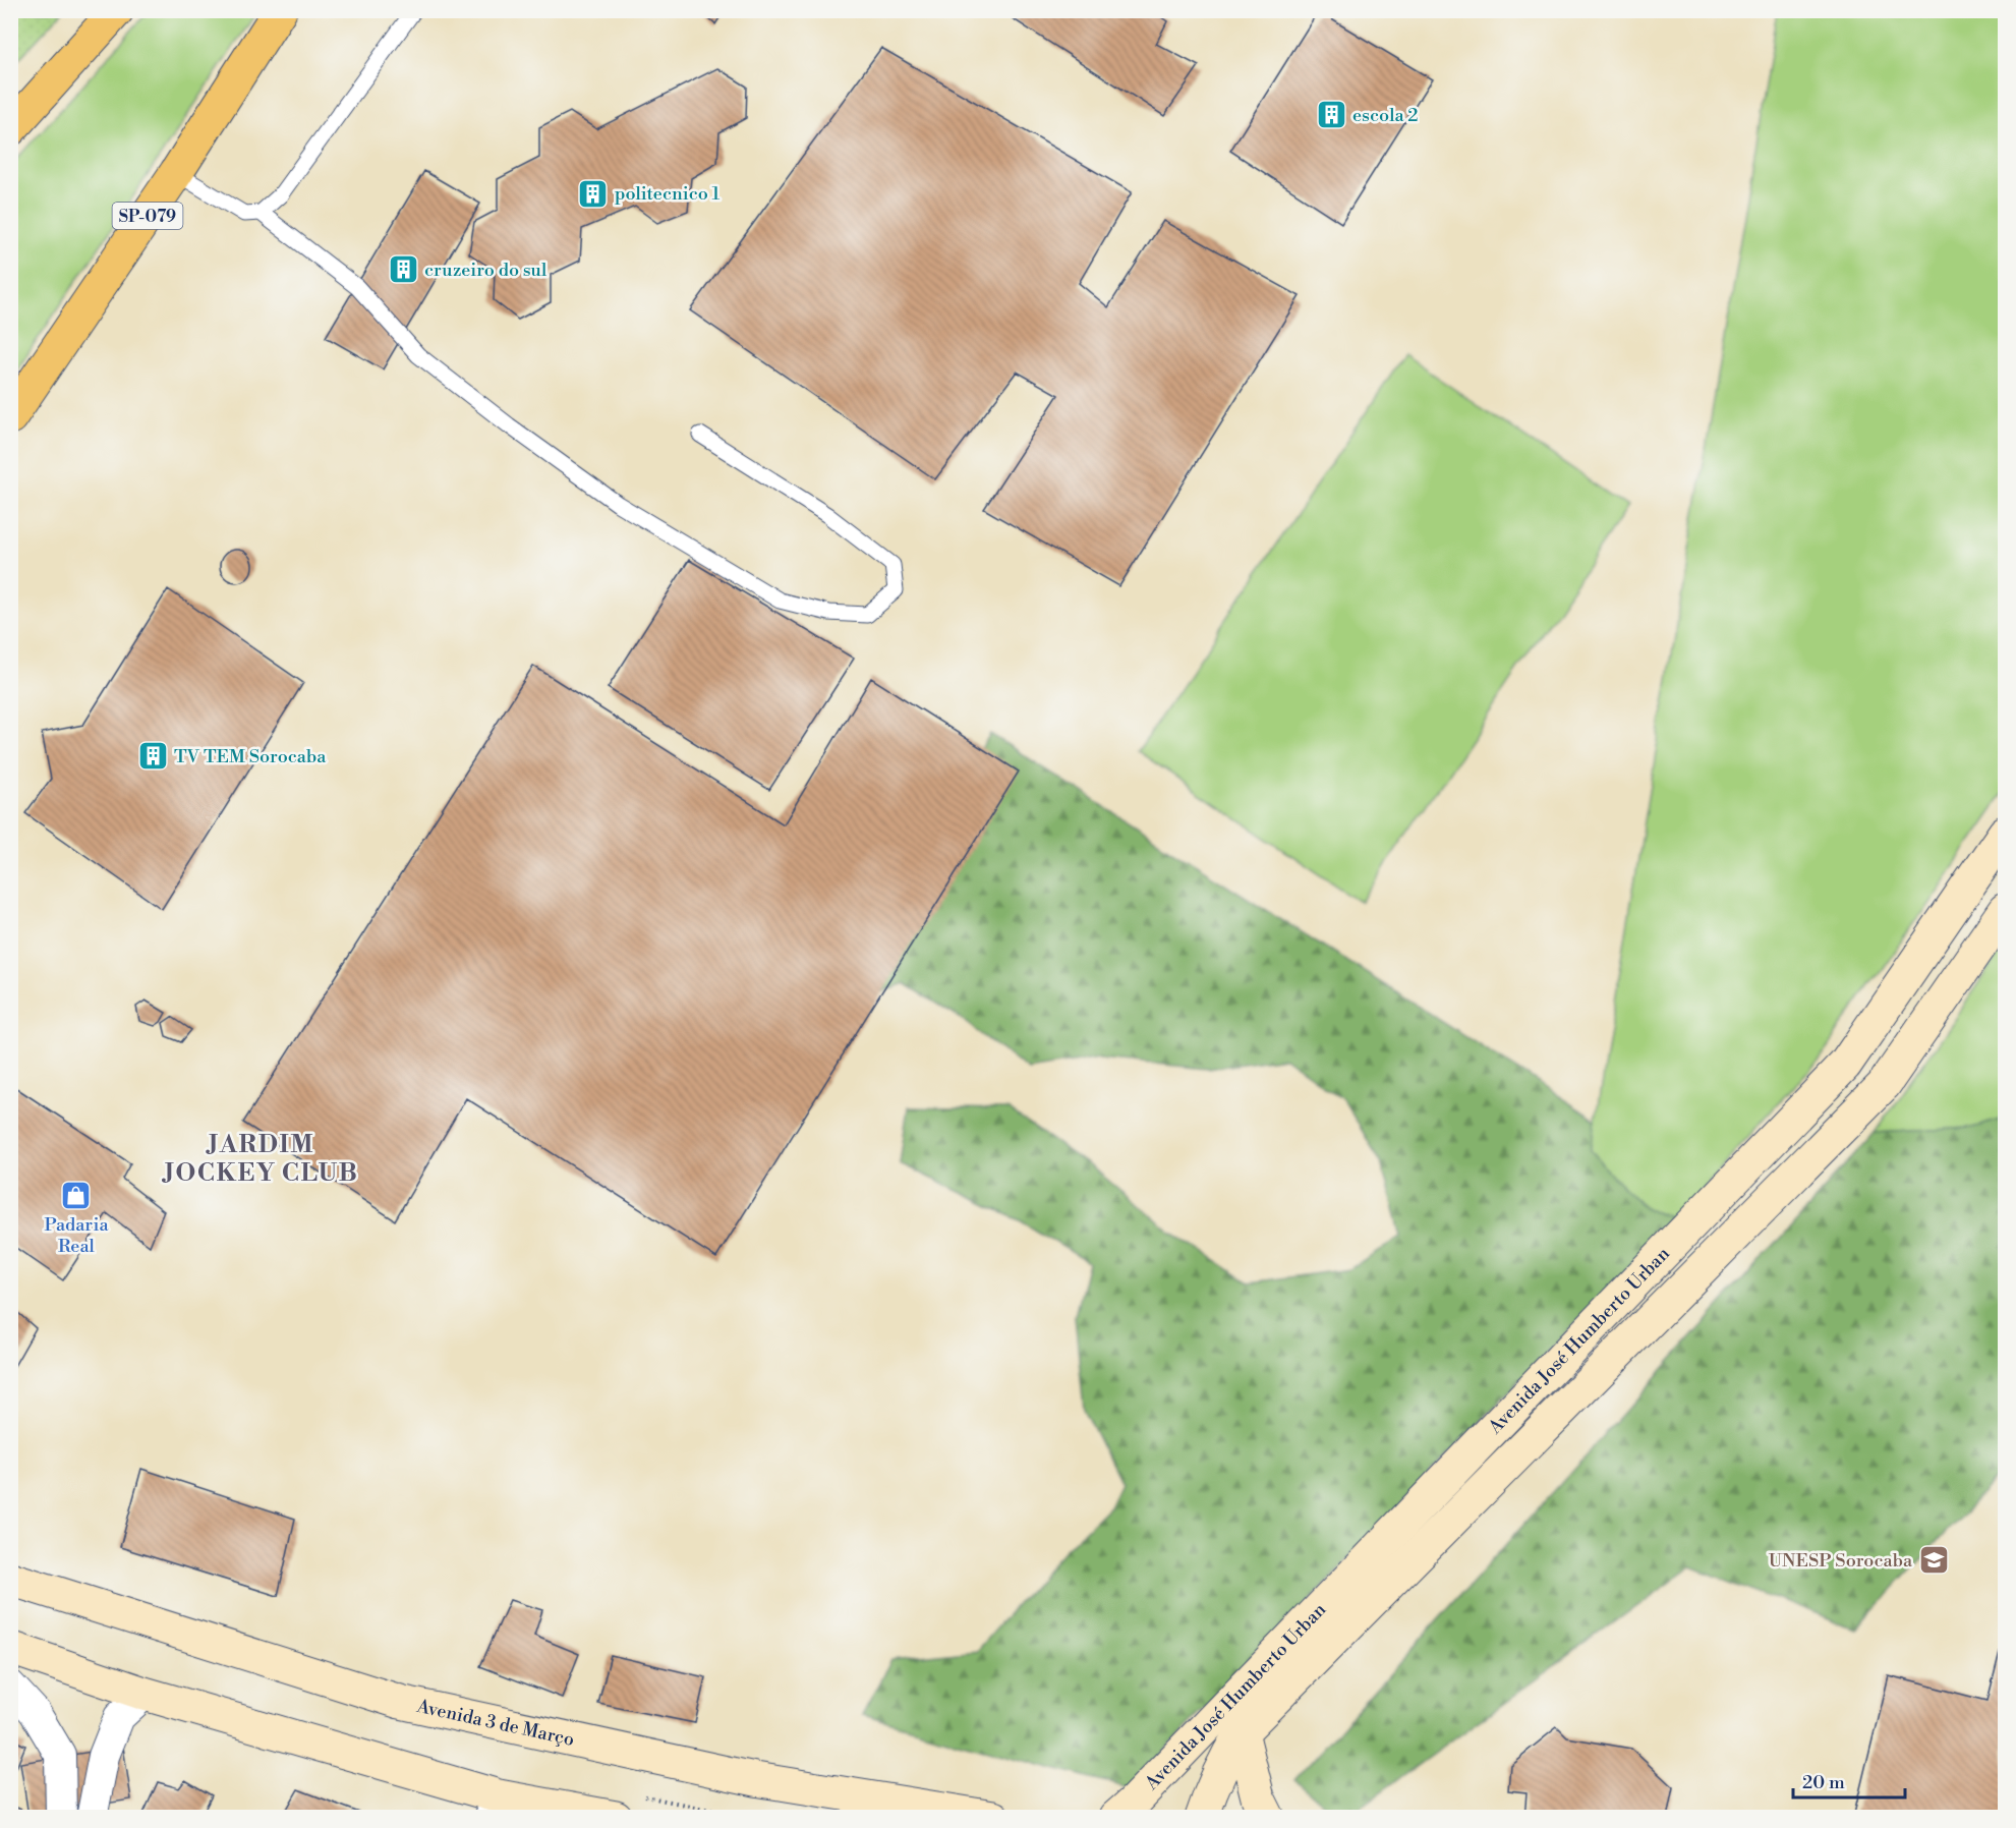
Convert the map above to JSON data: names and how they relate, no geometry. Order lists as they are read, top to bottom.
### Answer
{
  "streets": {
    "main road": ["SP-079"],
    "street": ["Avenida José Humberto Urban", "Avenida 3 de Março"]
  },
  "districts": ["JARDIM JOCKEY CLUB"],
  "places": {
    "building": [
      "escola 2",
      "politecnico 1",
      "cruzeiro do sul",
      "TV TEM Sorocaba"
    ],
    "shop": ["Padaria Real"],
    "school or university": ["UNESP Sorocaba"]
  },
  "scale_bar": "20 m"
}
